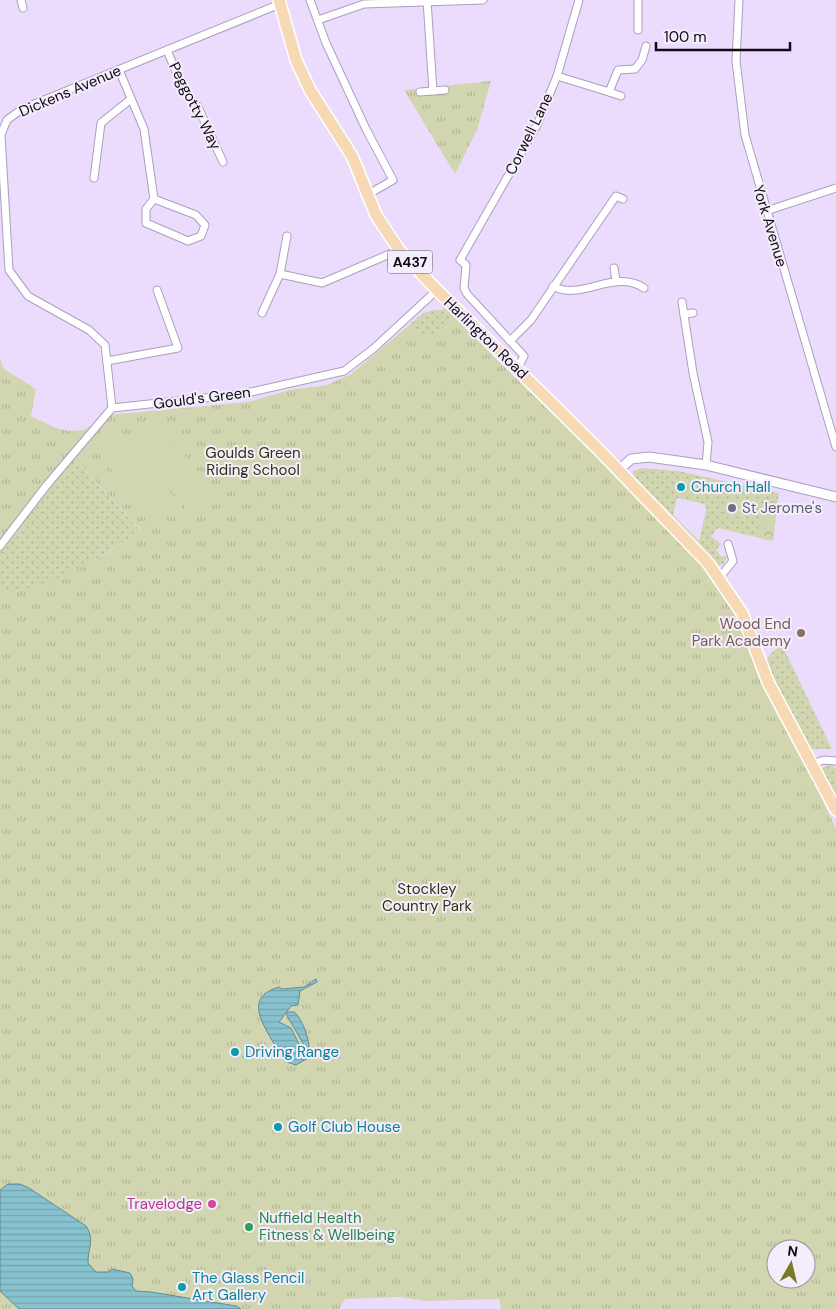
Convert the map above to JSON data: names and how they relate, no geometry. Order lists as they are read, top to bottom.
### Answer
{
  "streets": {
    "main road": ["A437", "Harlington Road"],
    "street": [
      "Dickens Avenue",
      "Peggotty Way",
      "Corwell Lane",
      "York Avenue",
      "Gould's Green"
    ]
  },
  "crossings": [
    ["Dickens Avenue", "Peggotty Way"],
    ["Dickens Avenue", "Harlington Road"],
    ["Dickens Avenue", "Gould's Green"],
    ["A437", "Harlington Road"],
    ["Harlington Road", "Gould's Green"]
  ],
  "parks": ["Goulds Green Riding School", "Stockley Country Park"],
  "places": [
    "Church Hall",
    "St Jerome's",
    "Wood End Park Academy",
    "Driving Range",
    "Golf Club House",
    "Travelodge",
    "Nuffield Health Fitness & Wellbeing",
    "The Glass Pencil Art Gallery"
  ],
  "scale_bar": "100 m",
  "north": "top"
}
